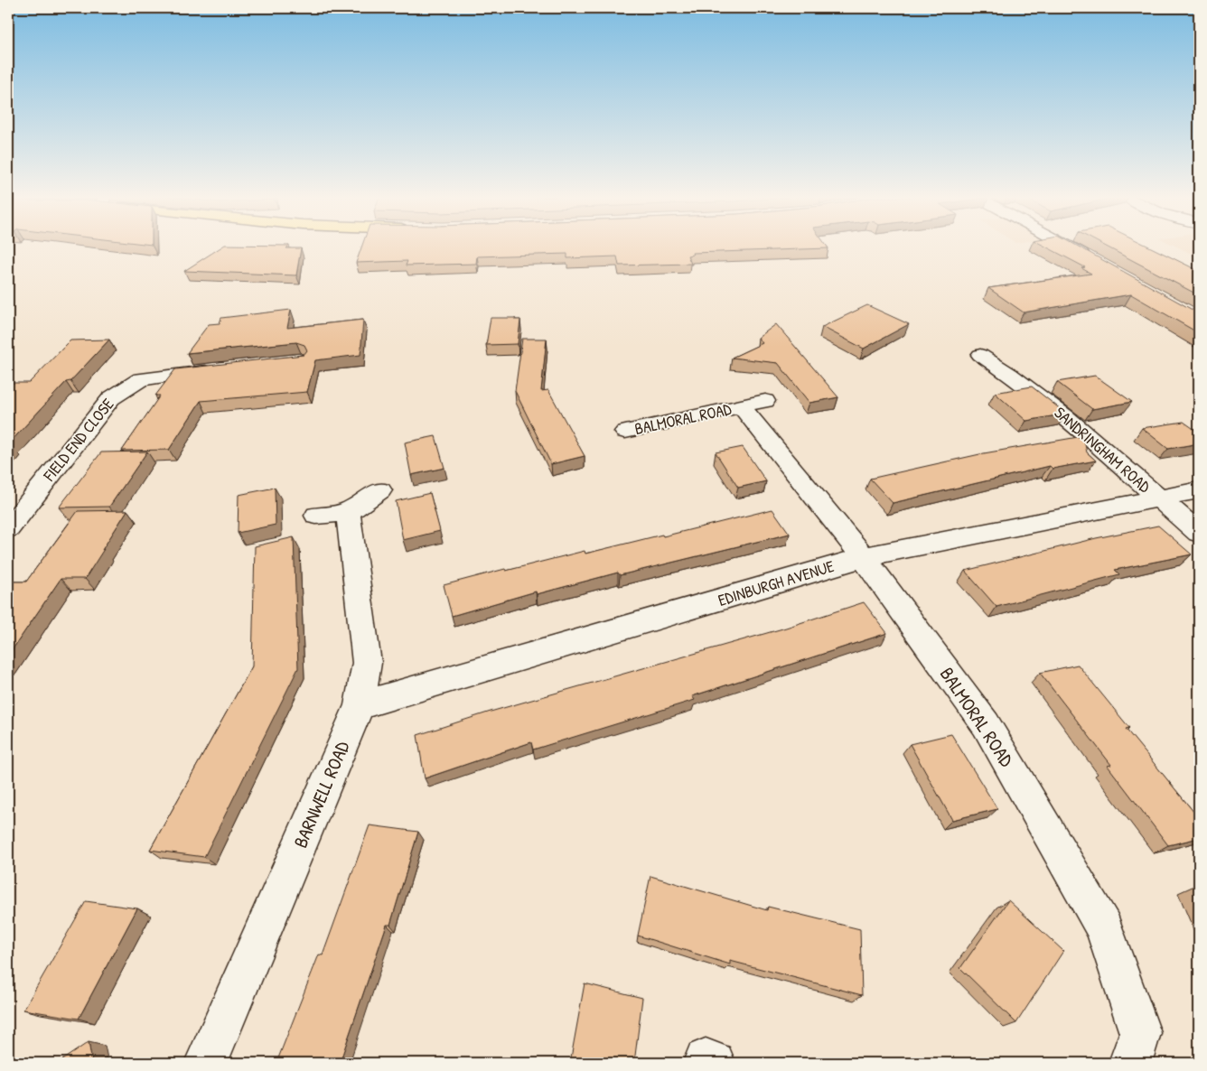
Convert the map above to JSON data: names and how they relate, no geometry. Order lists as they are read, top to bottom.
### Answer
{
  "streets": {
    "street": [
      "BALMORAL ROAD",
      "FIELD END CLOSE",
      "SANDRINGHAM ROAD",
      "EDINBURGH AVENUE",
      "BARNWELL ROAD"
    ]
  },
  "crossings": [
    ["BALMORAL ROAD", "EDINBURGH AVENUE"],
    ["SANDRINGHAM ROAD", "EDINBURGH AVENUE"],
    ["EDINBURGH AVENUE", "BARNWELL ROAD"]
  ]
}
